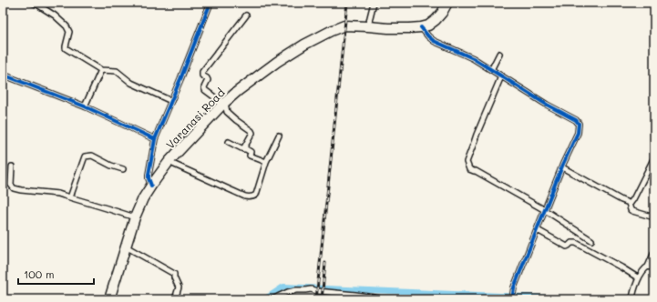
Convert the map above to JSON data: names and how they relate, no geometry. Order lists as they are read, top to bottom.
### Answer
{
  "streets": {
    "highway": ["Varanasi Road"]
  },
  "scale_bar": "100 m"
}
